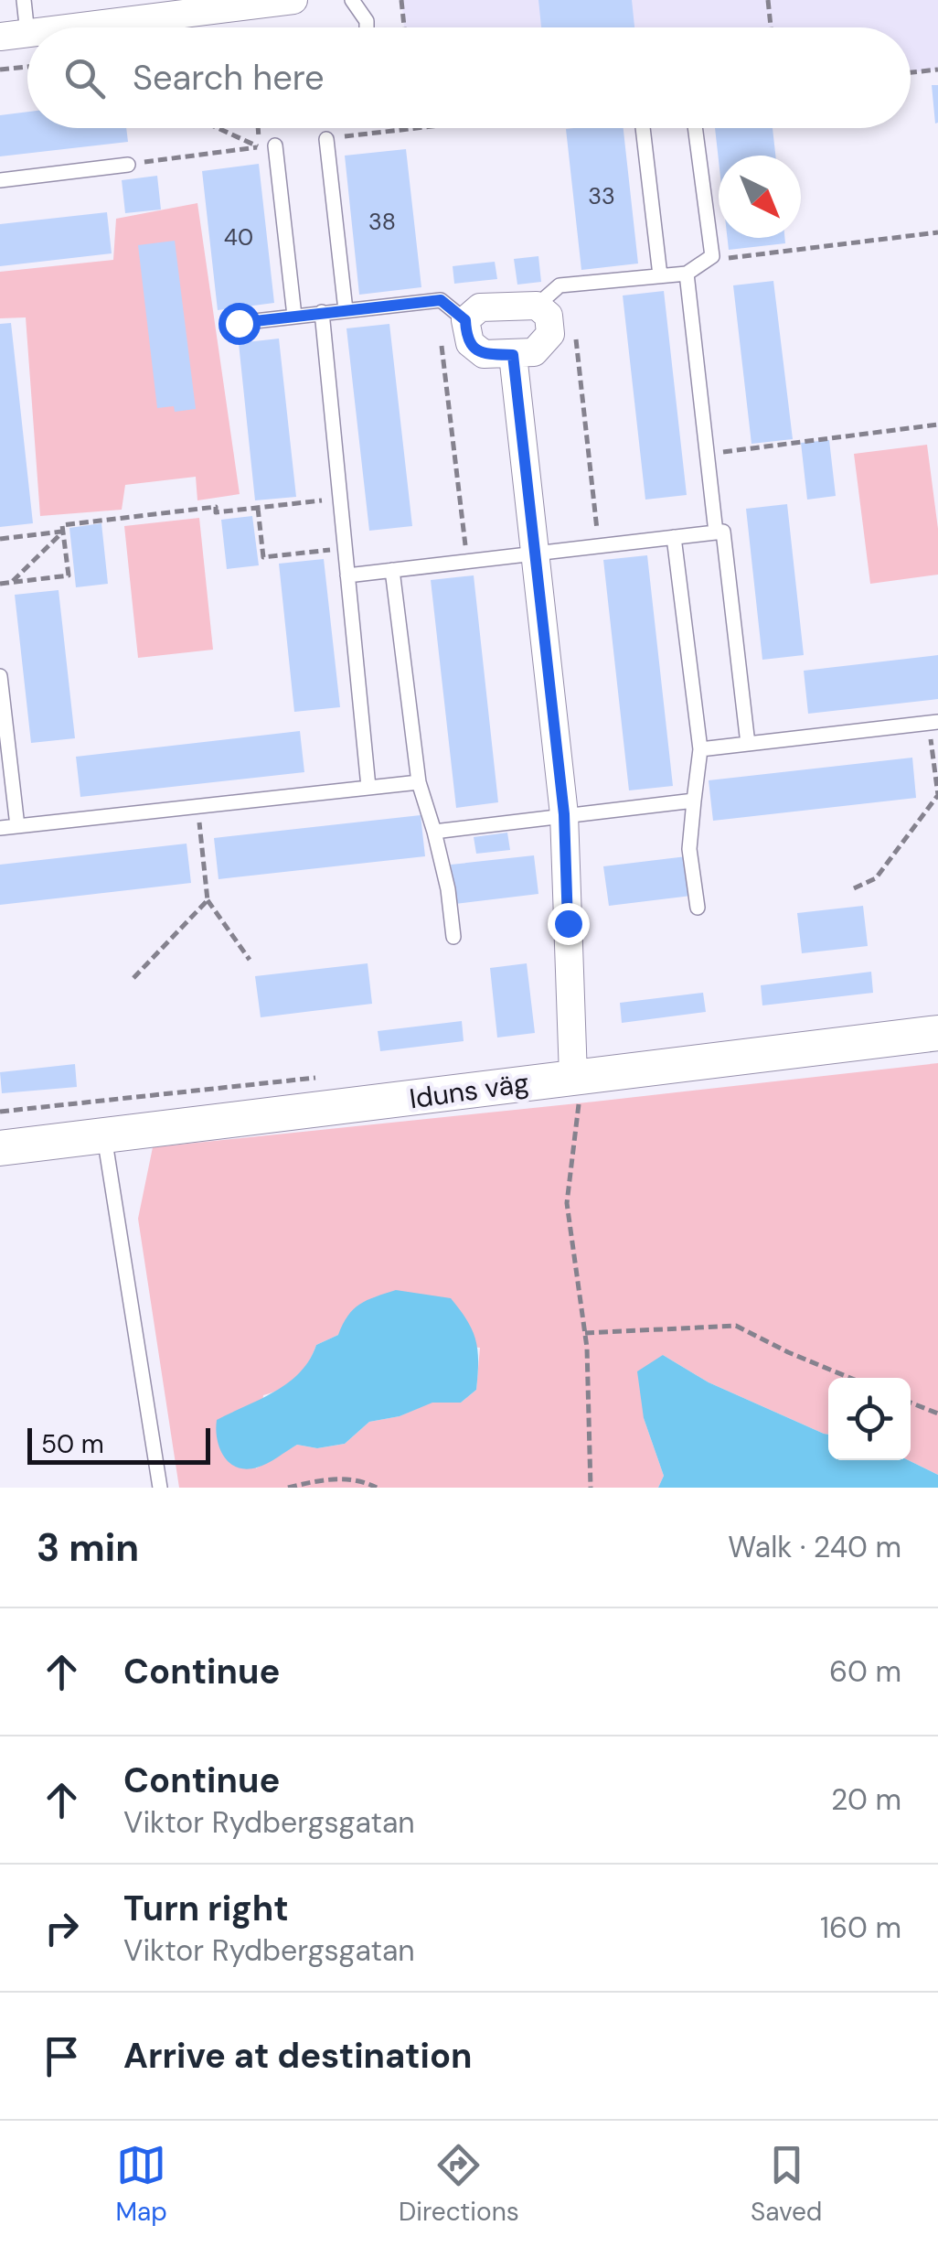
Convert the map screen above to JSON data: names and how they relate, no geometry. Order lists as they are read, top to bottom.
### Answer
{
  "streets": {
    "street": ["Iduns väg"]
  },
  "house_numbers": ["33", "38", "40"],
  "scale_bar": "50 m",
  "north": "bottom right",
  "page": {
    "search": "Search here",
    "scale": "50 m",
    "heading": ["3 min", "Walk · 240 m"],
    "list": [
      ["Continue", "60 m"],
      ["Continue", "Viktor Rydbergsgatan", "20 m"],
      ["Turn right", "Viktor Rydbergsgatan", "160 m"],
      "Arrive at destination"
    ],
    "nav": ["Map", "Directions", "Saved"]
  }
}
